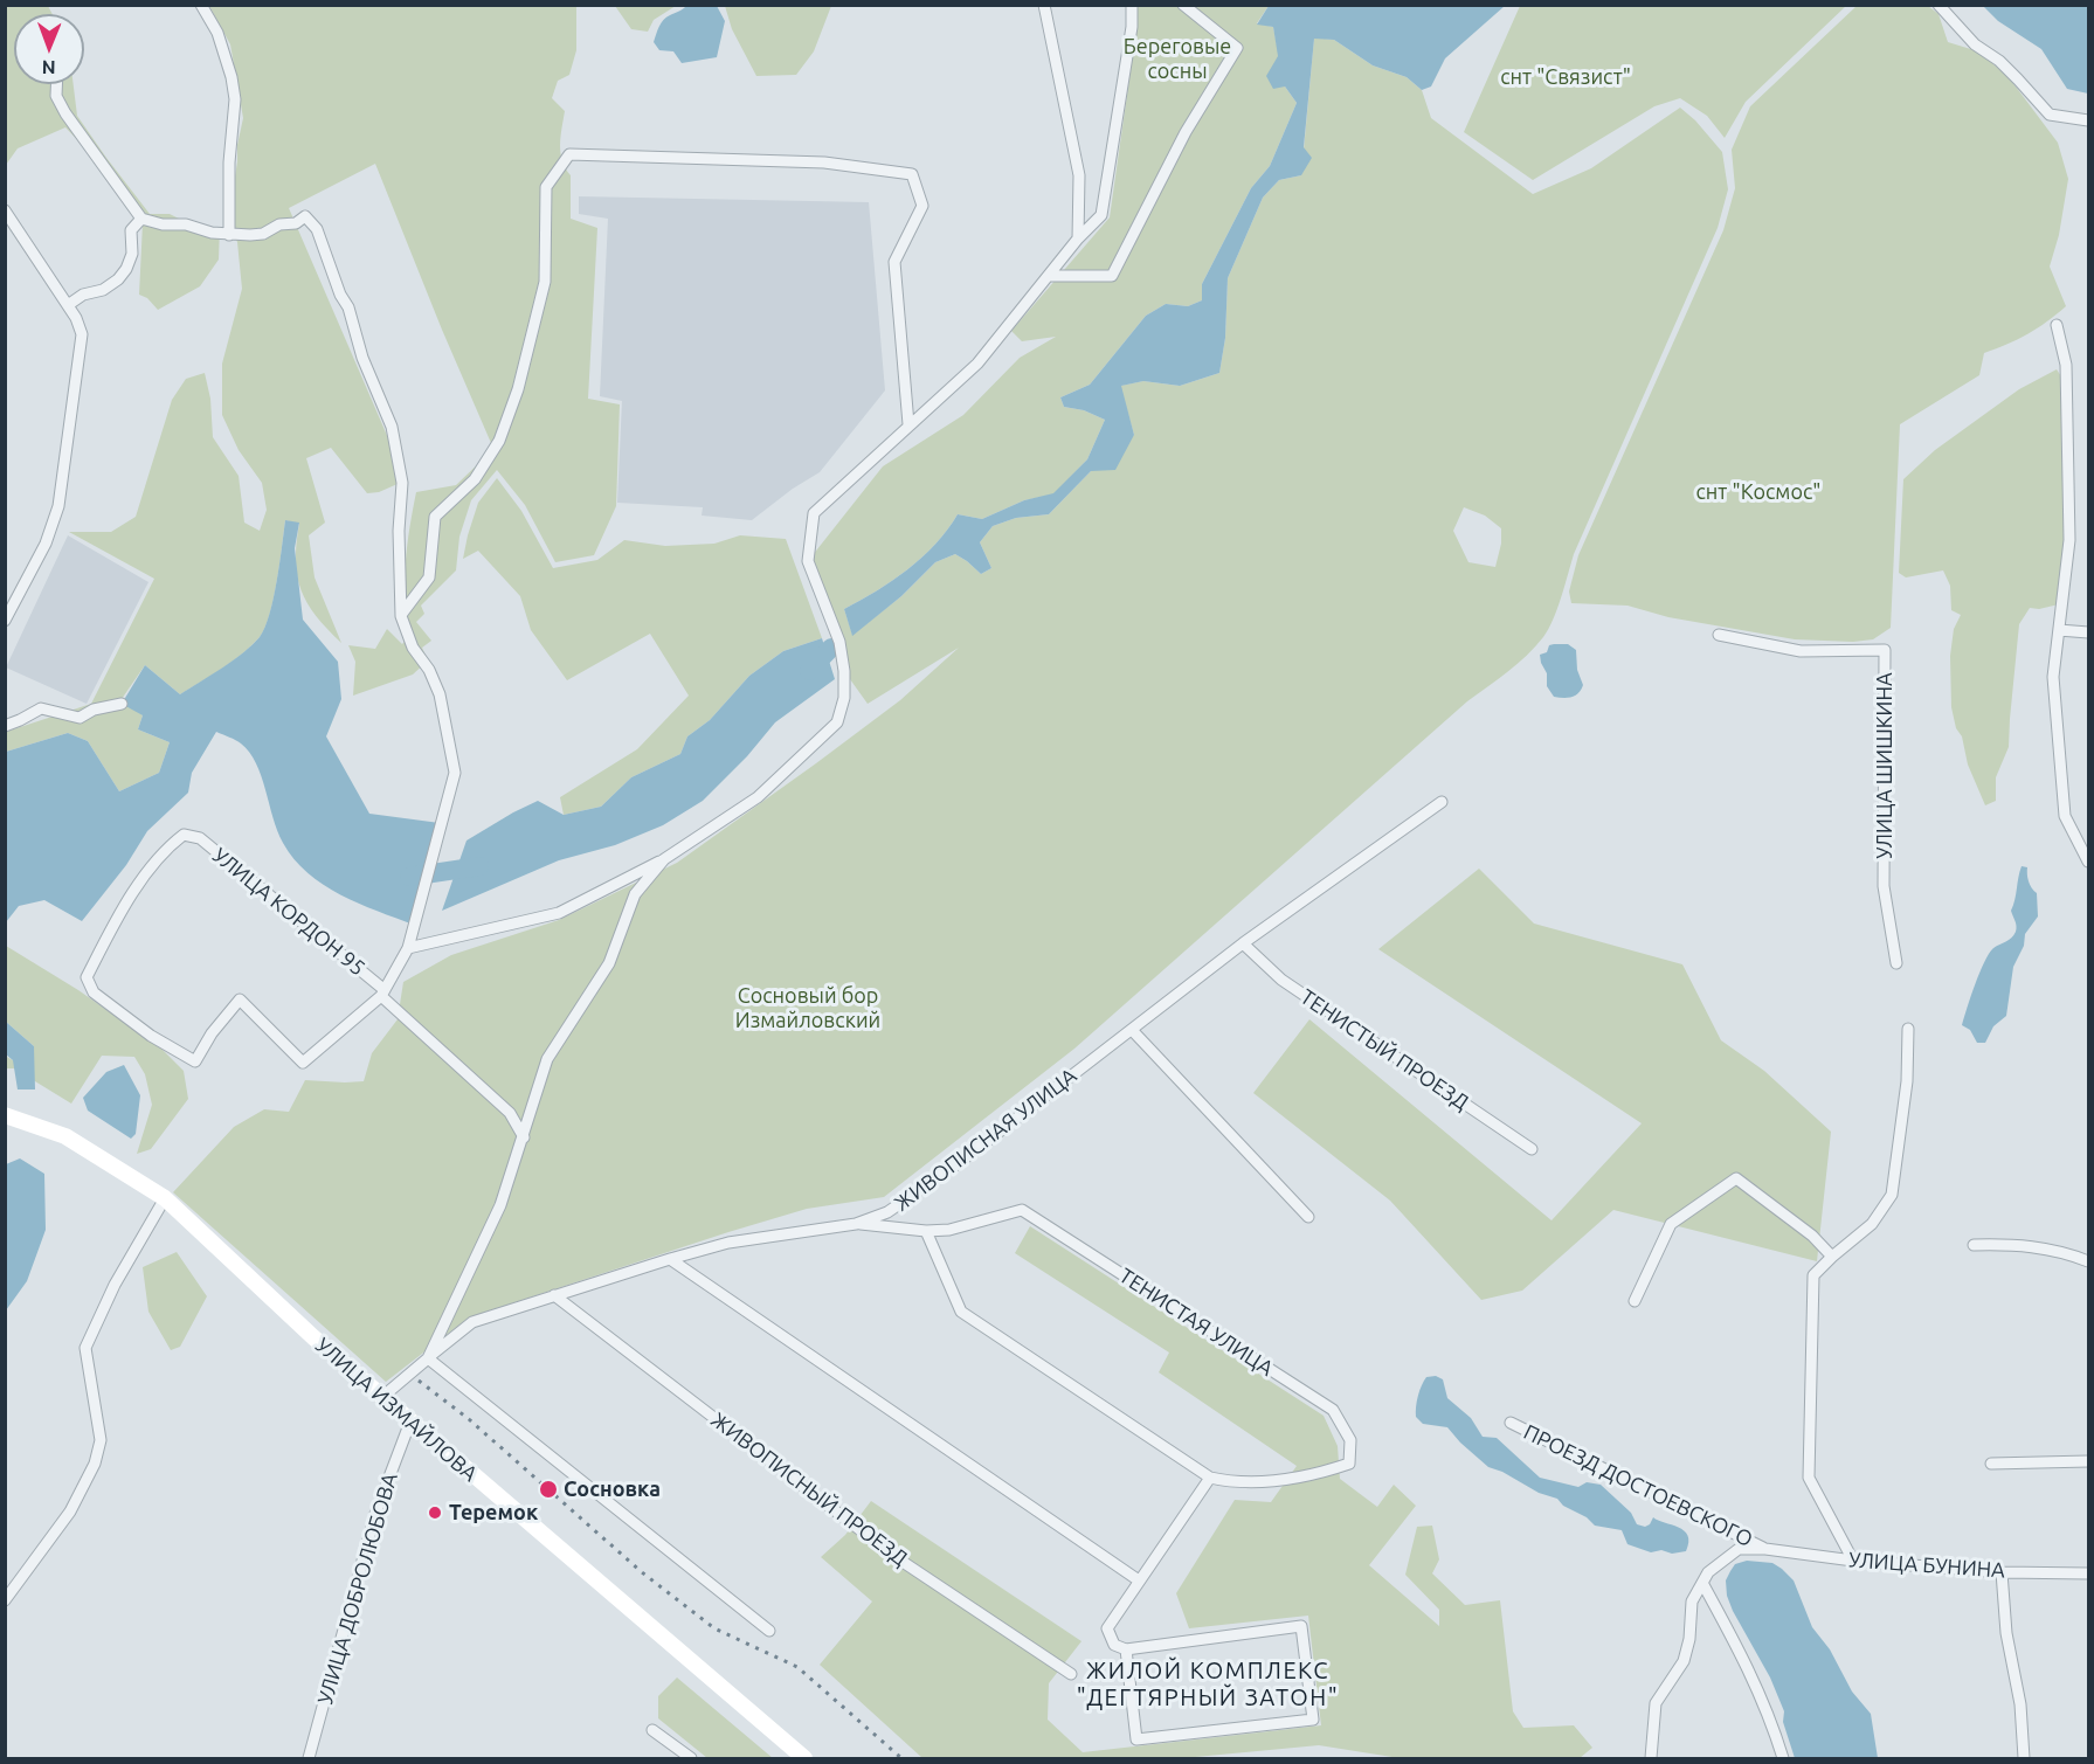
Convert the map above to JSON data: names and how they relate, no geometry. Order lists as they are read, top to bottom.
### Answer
{
  "streets": {
    "main road": ["УЛИЦА ИЗМАЙЛОВА"],
    "street": [
      "УЛИЦА ШИШКИНА",
      "УЛИЦА КОРДОН 95",
      "ТЕНИСТЫЙ ПРОЕЗД",
      "ЖИВОПИСНАЯ УЛИЦА",
      "ТЕНИСТАЯ УЛИЦА",
      "ПРОЕЗД ДОСТОЕВСКОГО",
      "ЖИВОПИСНЫЙ ПРОЕЗД",
      "УЛИЦА БУНИНА",
      "УЛИЦА ДОБРОЛЮБОВА"
    ]
  },
  "crossings": [
    ["ТЕНИСТЫЙ ПРОЕЗД", "ЖИВОПИСНАЯ УЛИЦА"],
    ["ЖИВОПИСНАЯ УЛИЦА", "ТЕНИСТАЯ УЛИЦА"],
    ["ЖИВОПИСНАЯ УЛИЦА", "УЛИЦА ИЗМАЙЛОВА"],
    ["ЖИВОПИСНАЯ УЛИЦА", "ЖИВОПИСНЫЙ ПРОЕЗД"],
    ["УЛИЦА ИЗМАЙЛОВА", "УЛИЦА ДОБРОЛЮБОВА"],
    ["ПРОЕЗД ДОСТОЕВСКОГО", "УЛИЦА БУНИНА"]
  ],
  "districts": ["ЖИЛОЙ КОМПЛЕКС \"ДЕГТЯРНЫЙ ЗАТОН\""],
  "parks": [
    "Береговые сосны",
    "снт \"Связист\"",
    "снт \"Космос\"",
    "Сосновый бор Измайловский"
  ],
  "places": ["Сосновка", "Теремок"],
  "north": "bottom"
}
